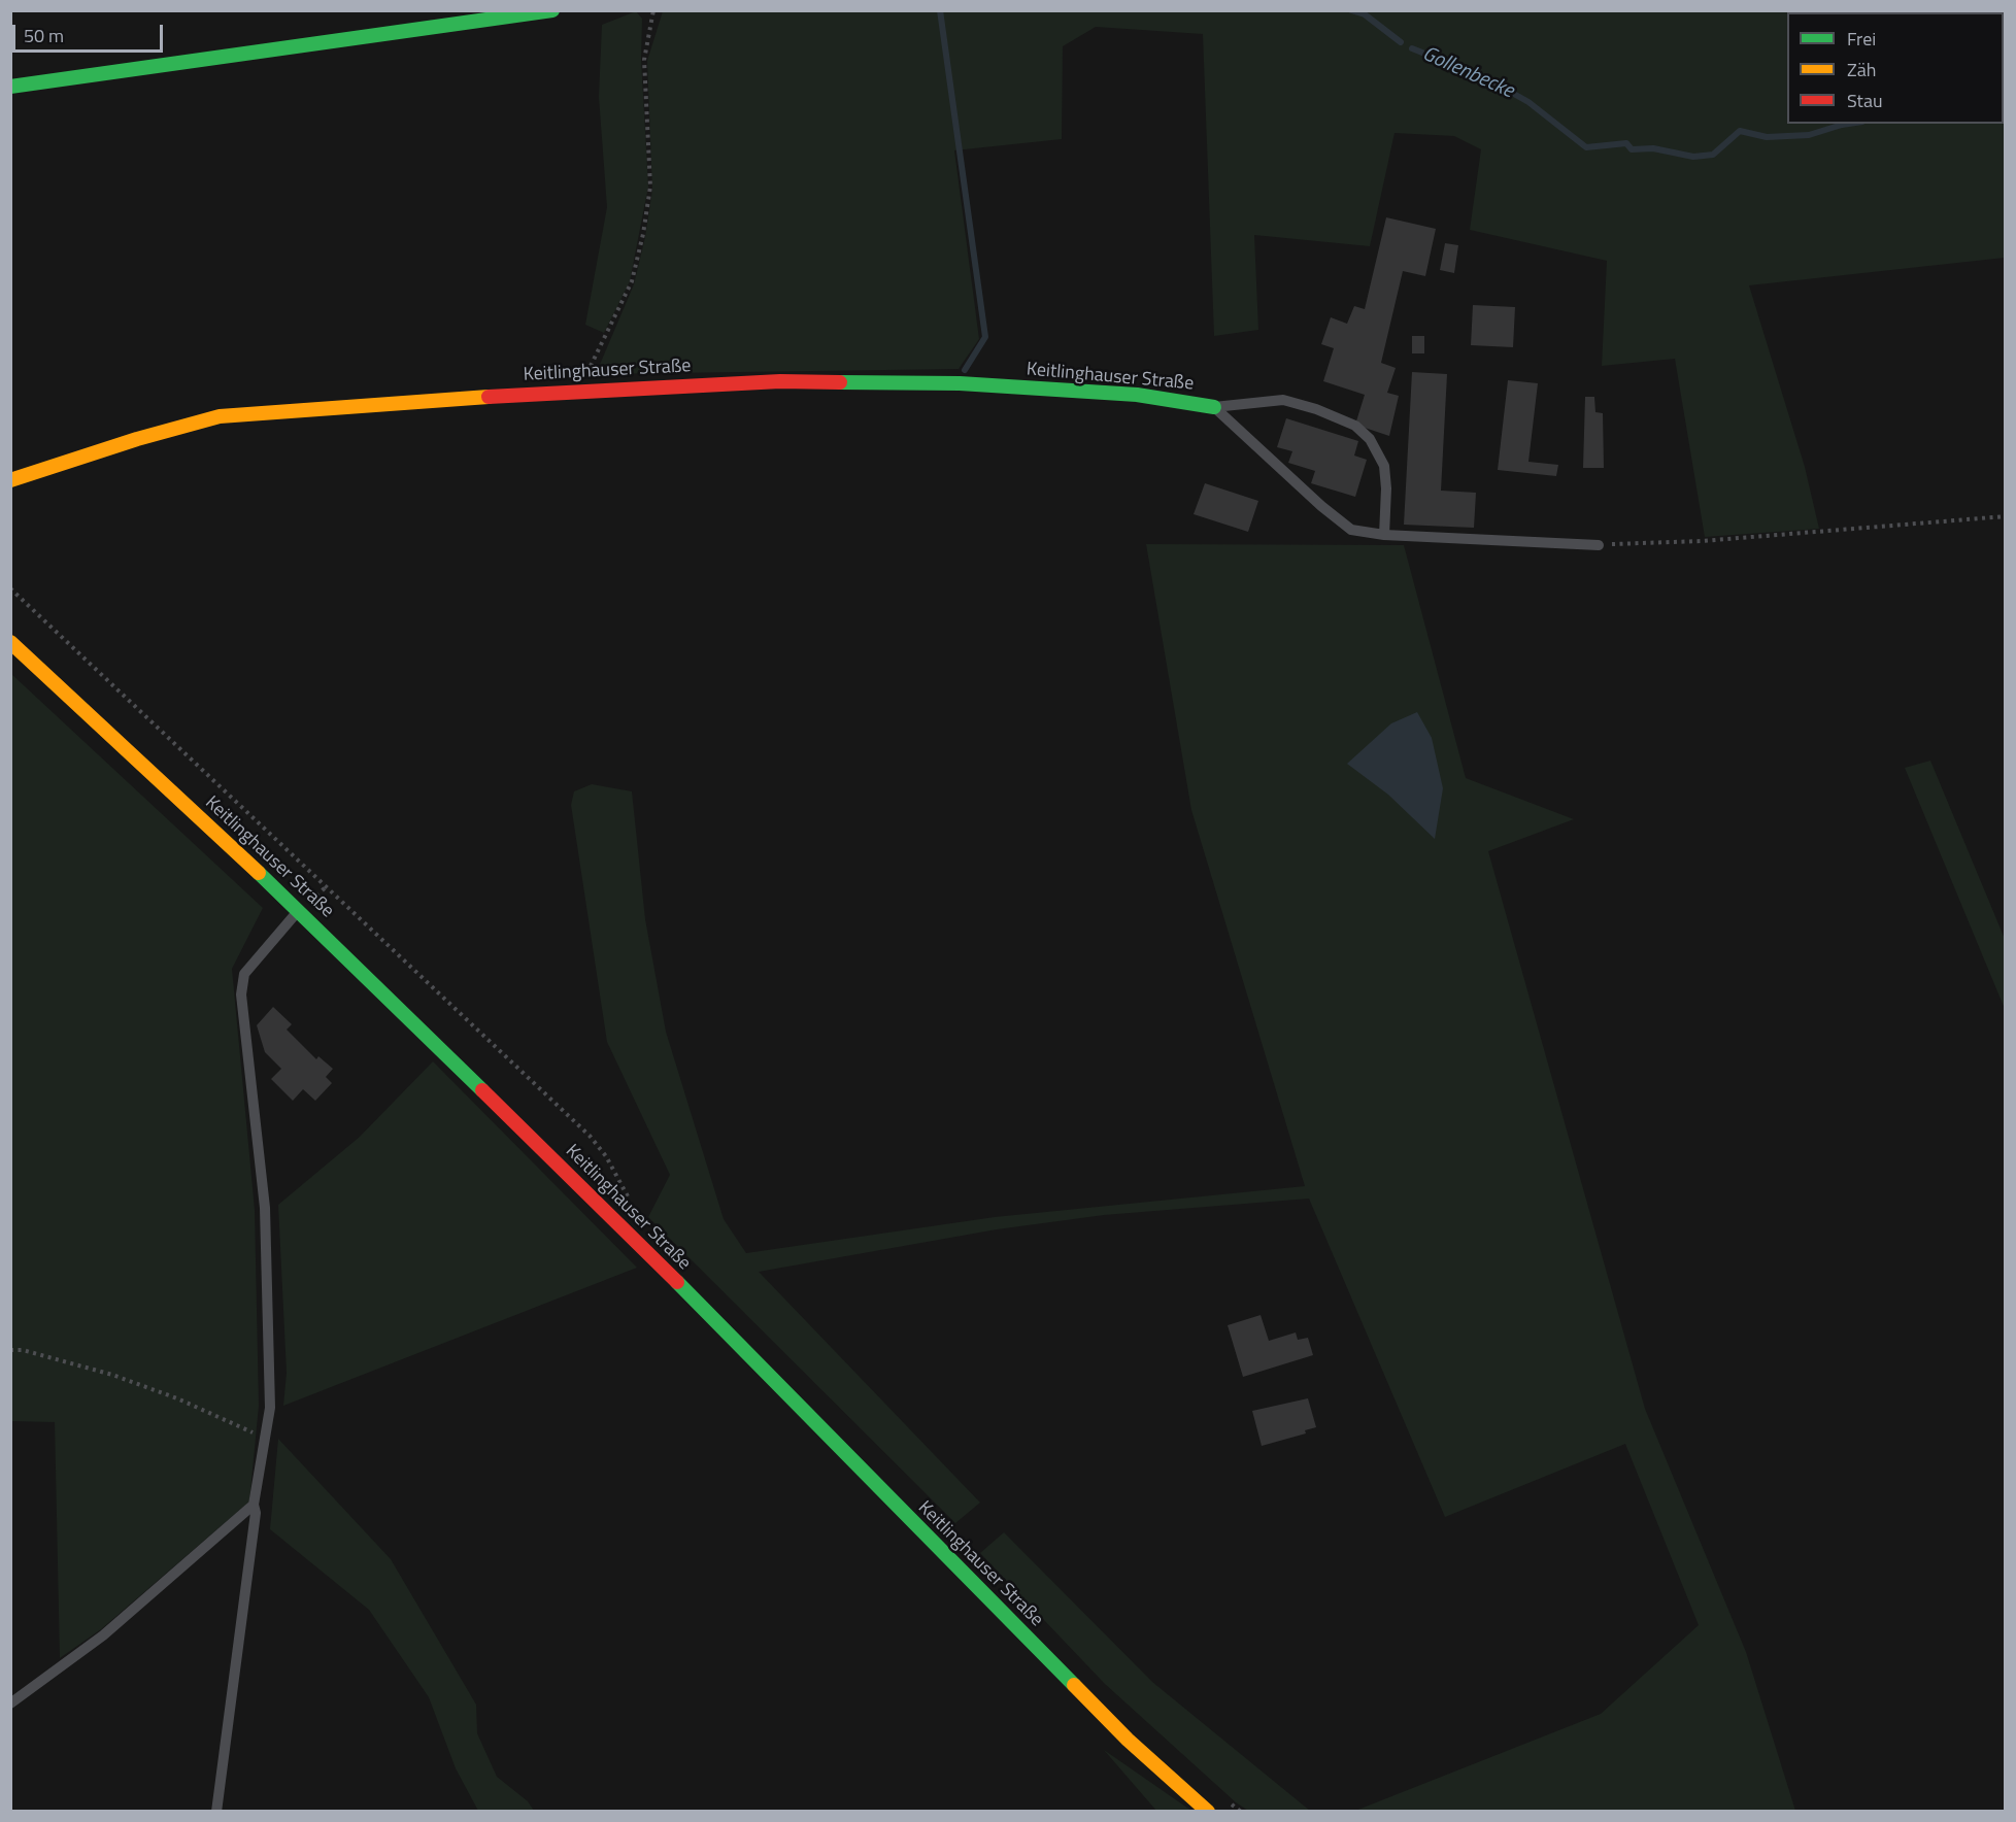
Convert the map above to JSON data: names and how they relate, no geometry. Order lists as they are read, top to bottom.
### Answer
{
  "streets": {
    "street": ["Keitlinghauser Straße"]
  },
  "water": ["Gollenbecke"],
  "legend": ["Frei", "Zäh", "Stau"],
  "scale_bar": "50 m"
}
